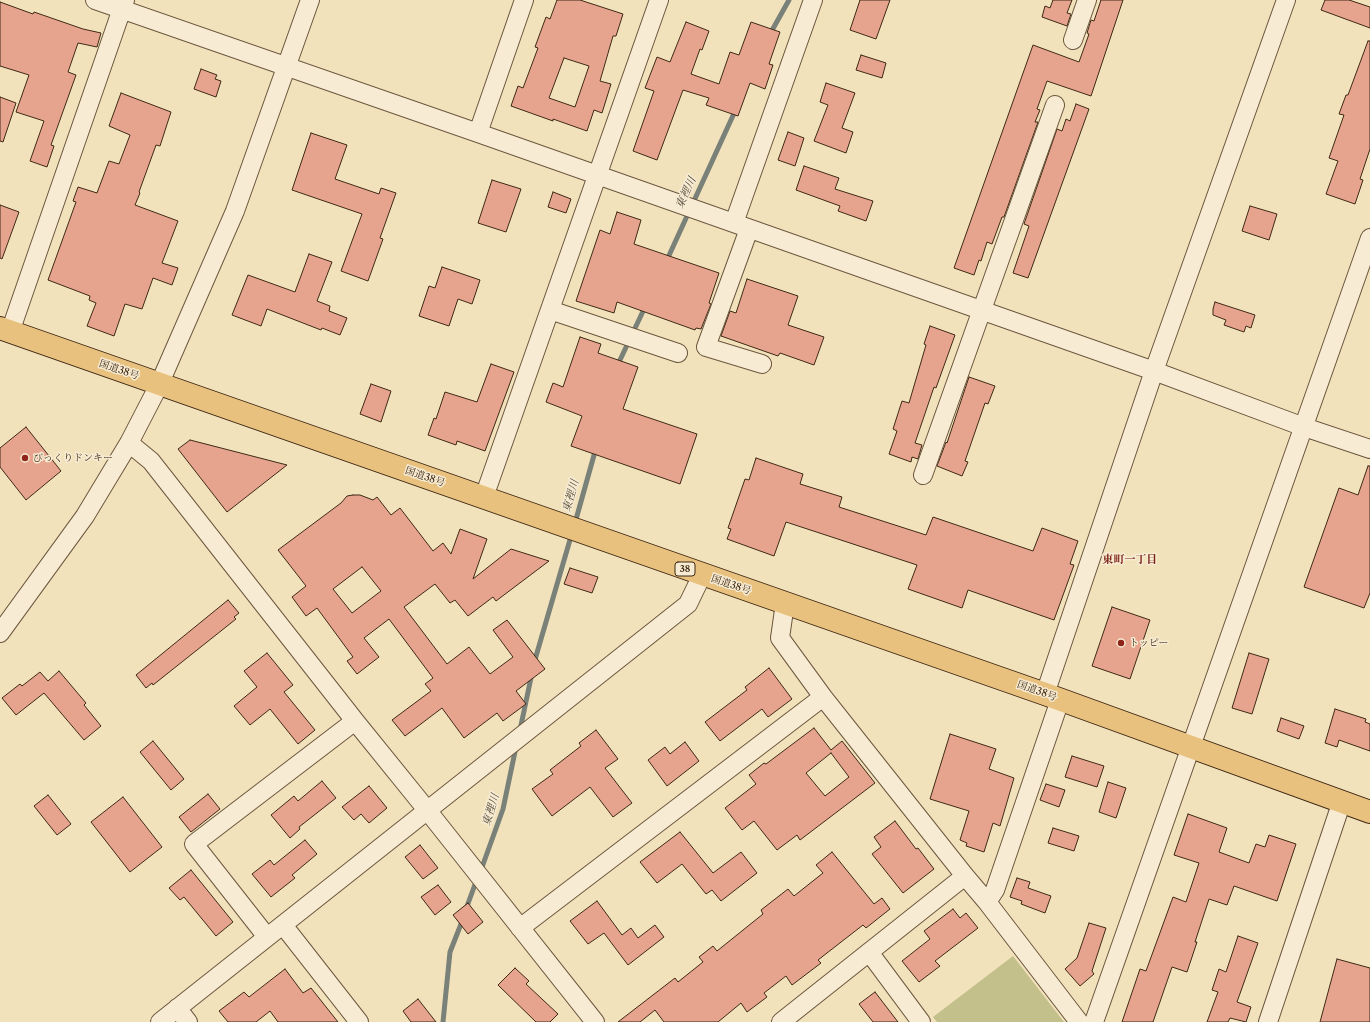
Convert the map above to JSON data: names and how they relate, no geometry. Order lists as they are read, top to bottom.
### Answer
{
  "streets": {
    "highway": ["国道38号", "38"]
  },
  "districts": ["東町一丁目"],
  "water": ["東裡川"],
  "places": ["びっくりドンキー", "トッピー"]
}
